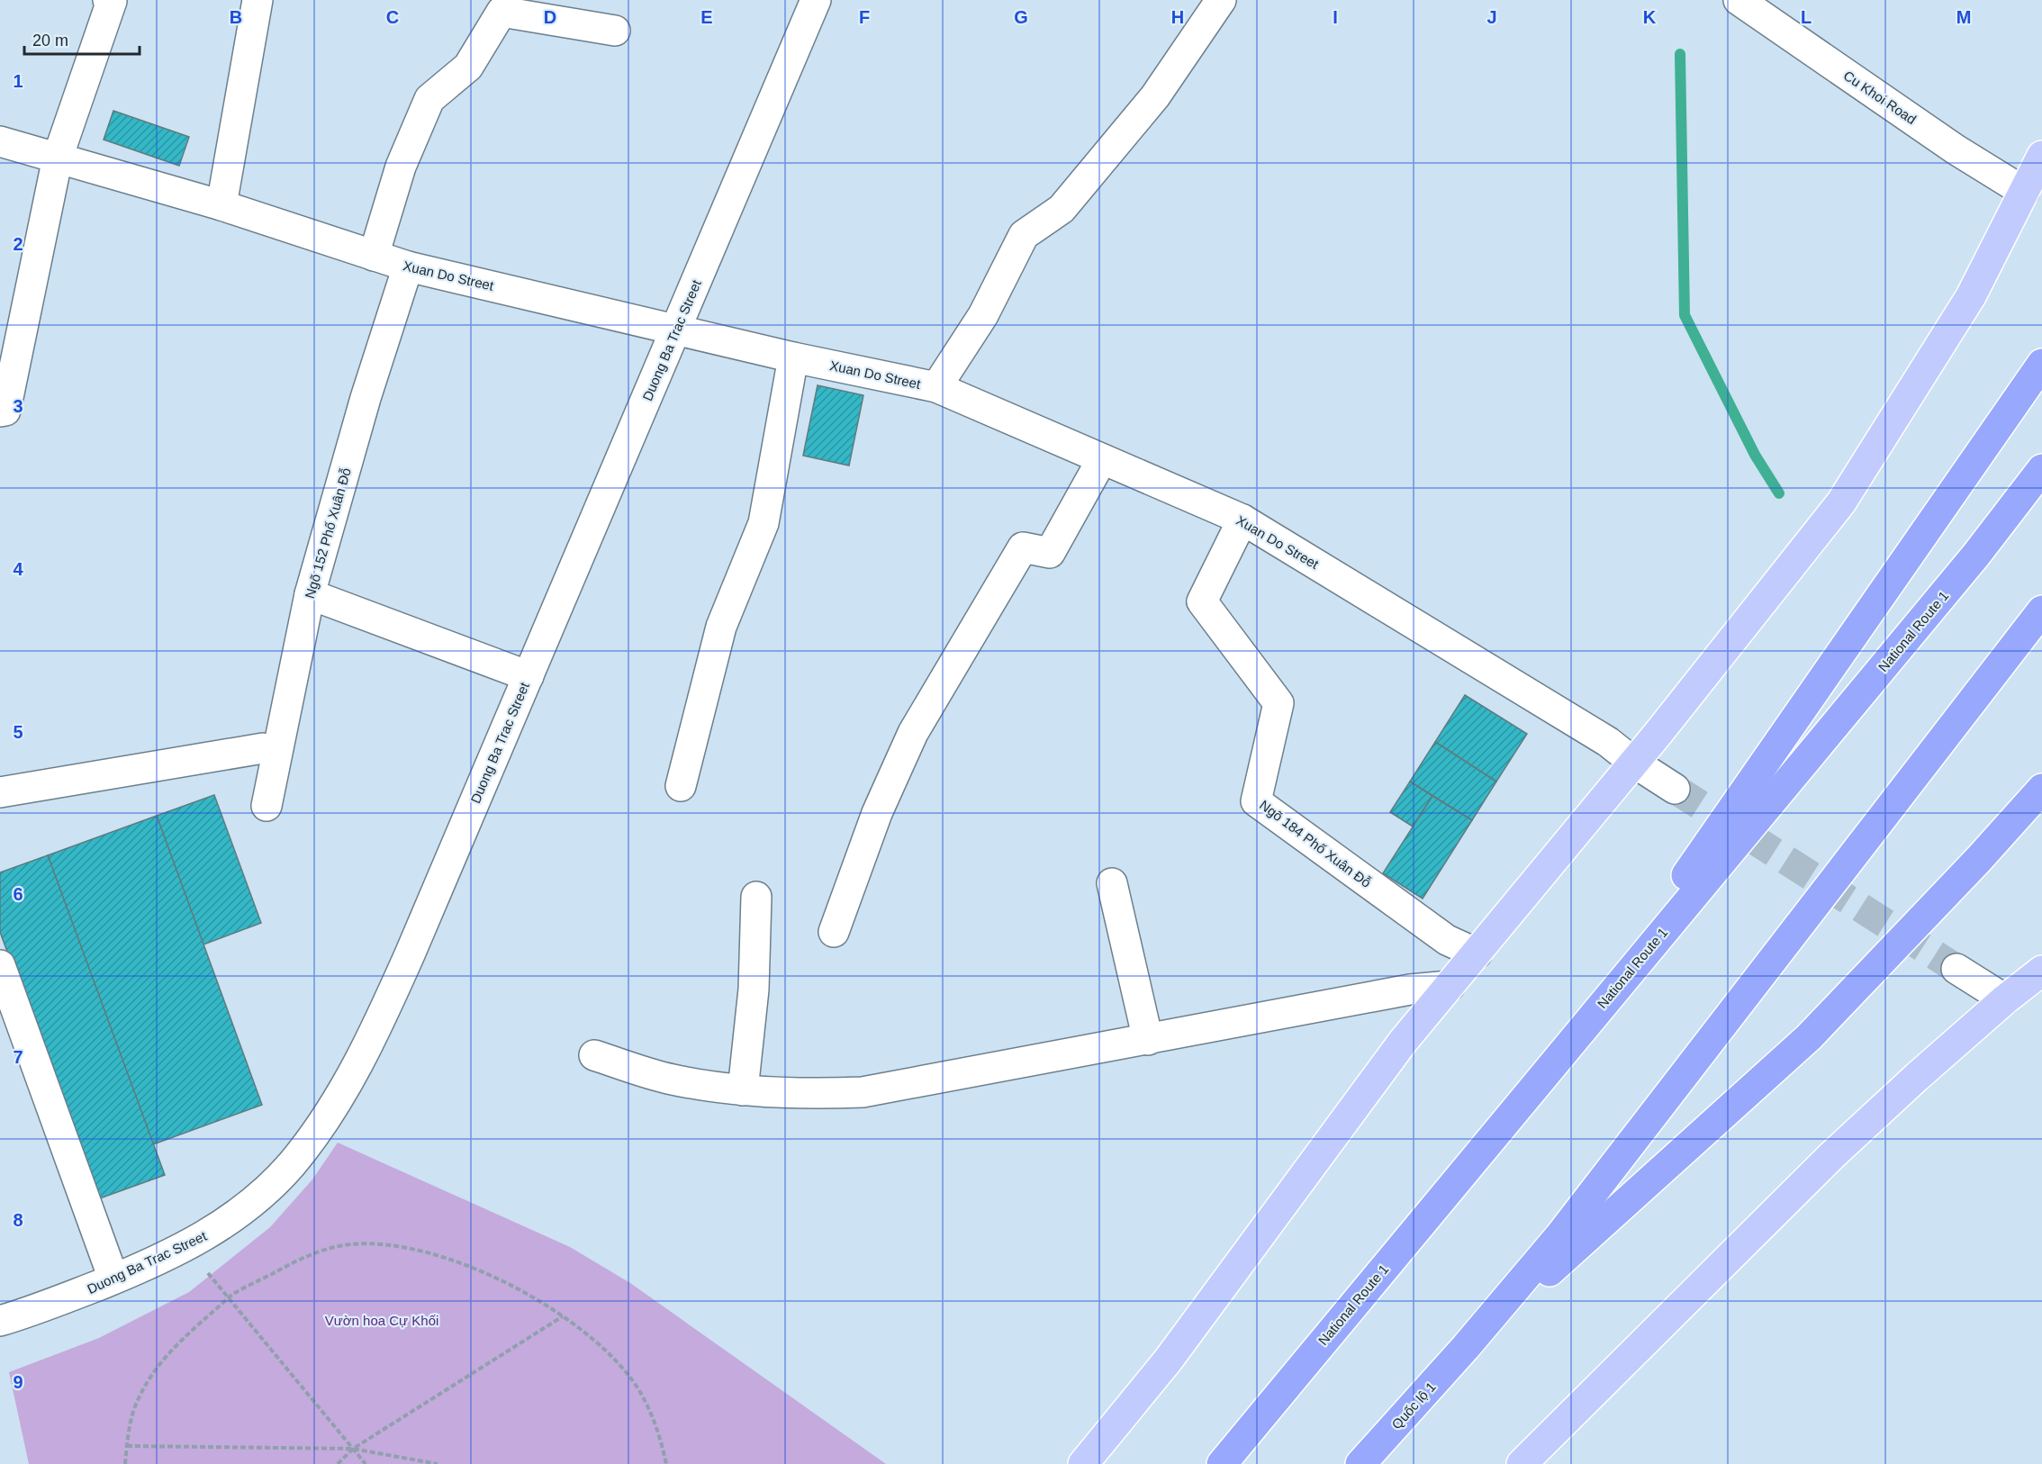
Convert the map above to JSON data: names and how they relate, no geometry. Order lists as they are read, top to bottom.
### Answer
{
  "streets": {
    "highway": ["National Route 1", "Quốc lộ 1"],
    "street": [
      "Cu Khoi Road",
      "Xuan Do Street",
      "Duong Ba Trac Street",
      "Ngõ 152 Phố Xuân Đỗ",
      "Ngõ 184 Phố Xuân Đỗ"
    ]
  },
  "crossings": [
    ["Xuan Do Street", "Duong Ba Trac Street"],
    ["Xuan Do Street", "Ngõ 152 Phố Xuân Đỗ"],
    ["Xuan Do Street", "Ngõ 184 Phố Xuân Đỗ"]
  ],
  "parks": ["Vườn hoa Cự Khối"],
  "scale_bar": "20 m",
  "grid": {
    "columns": [
      "B",
      "C",
      "D",
      "E",
      "F",
      "G",
      "H",
      "I",
      "J",
      "K",
      "L",
      "M"
    ],
    "rows": [
      "1",
      "2",
      "3",
      "4",
      "5",
      "6",
      "7",
      "8",
      "9"
    ]
  }
}
